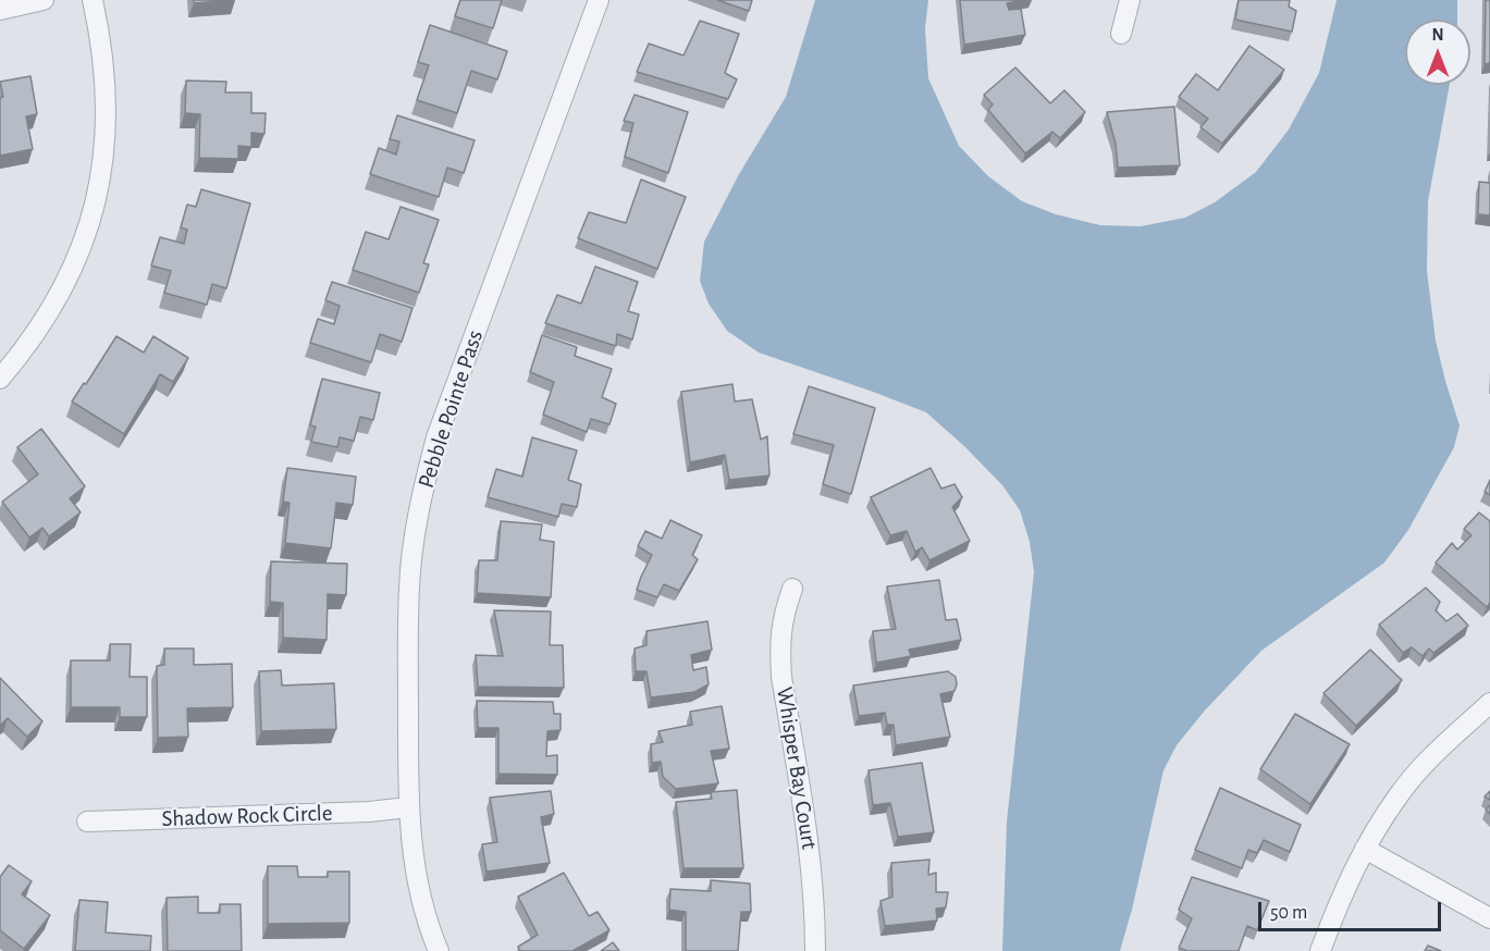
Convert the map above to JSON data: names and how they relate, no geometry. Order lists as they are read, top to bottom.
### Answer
{
  "streets": {
    "street": ["Pebble Pointe Pass", "Whisper Bay Court", "Shadow Rock Circle"]
  },
  "crossings": [
    ["Pebble Pointe Pass", "Shadow Rock Circle"]
  ],
  "scale_bar": "50 m",
  "north": "top"
}
